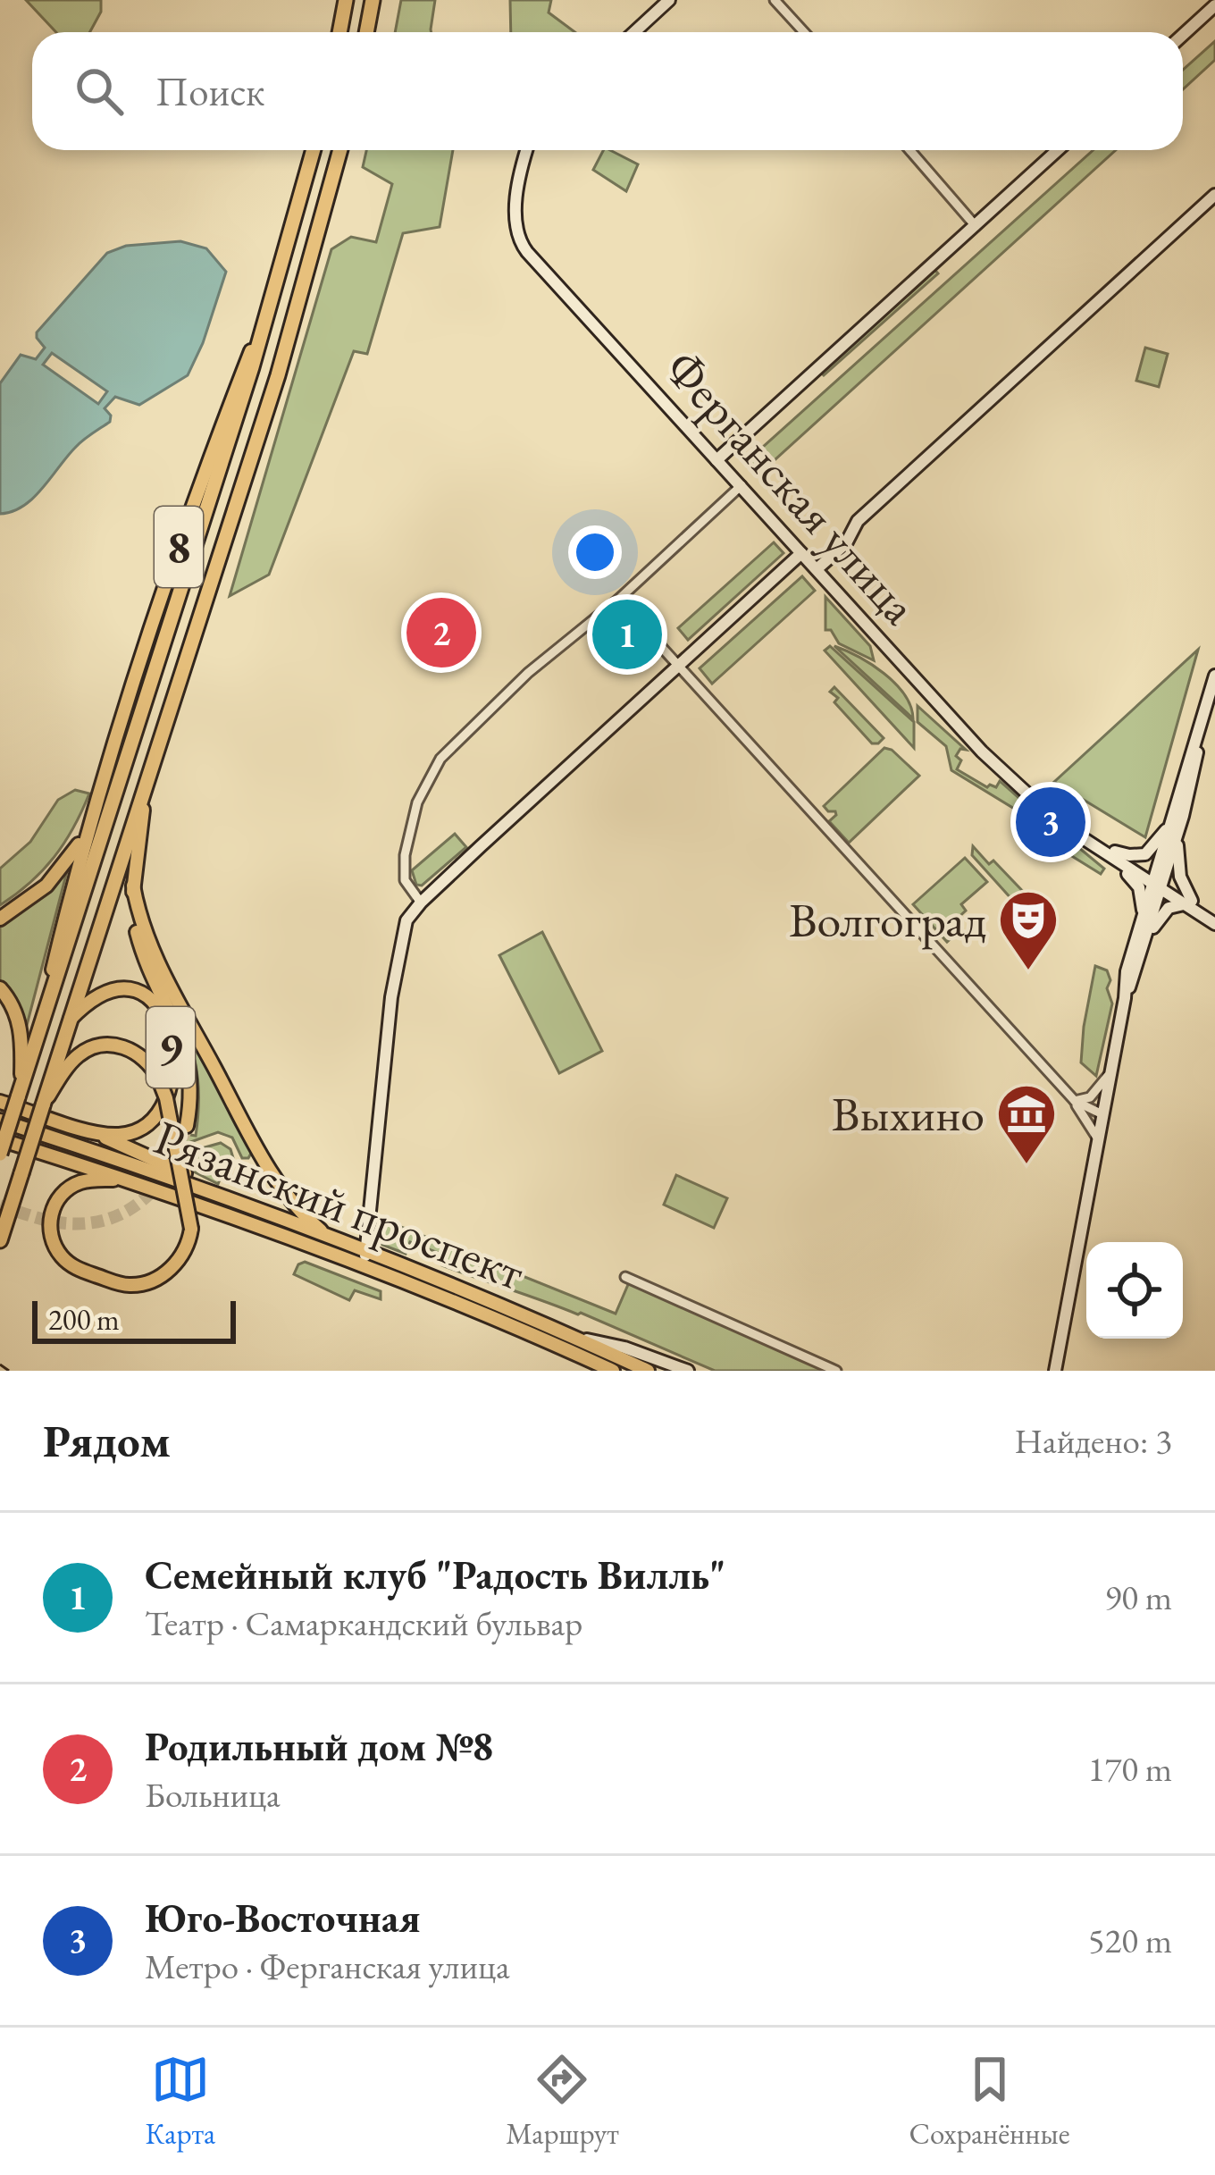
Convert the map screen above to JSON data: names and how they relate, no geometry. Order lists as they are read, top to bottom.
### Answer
{
  "streets": {
    "main road": ["8", "9", "Рязанский проспект"],
    "street": ["Ферганская улица"]
  },
  "places": {
    "theatre": ["Волгоград"],
    "museum": ["Выхино"]
  },
  "scale_bar": "200 m",
  "page": {
    "search": "Поиск",
    "pins": ["2", "1", "3"],
    "scale": "200 m",
    "heading": ["Рядом", "Найдено: 3"],
    "list": [
      {
        "mark": "1",
        "name": "Семейный клуб \"Радость Вилль\"",
        "note": "Театр · Самаркандский бульвар",
        "value": "90 m"
      },
      {
        "mark": "2",
        "name": "Родильный дом №8",
        "note": "Больница",
        "value": "170 m"
      },
      {
        "mark": "3",
        "name": "Юго-Восточная",
        "note": "Метро · Ферганская улица",
        "value": "520 m"
      }
    ],
    "nav": ["Карта", "Маршрут", "Сохранённые"]
  }
}
